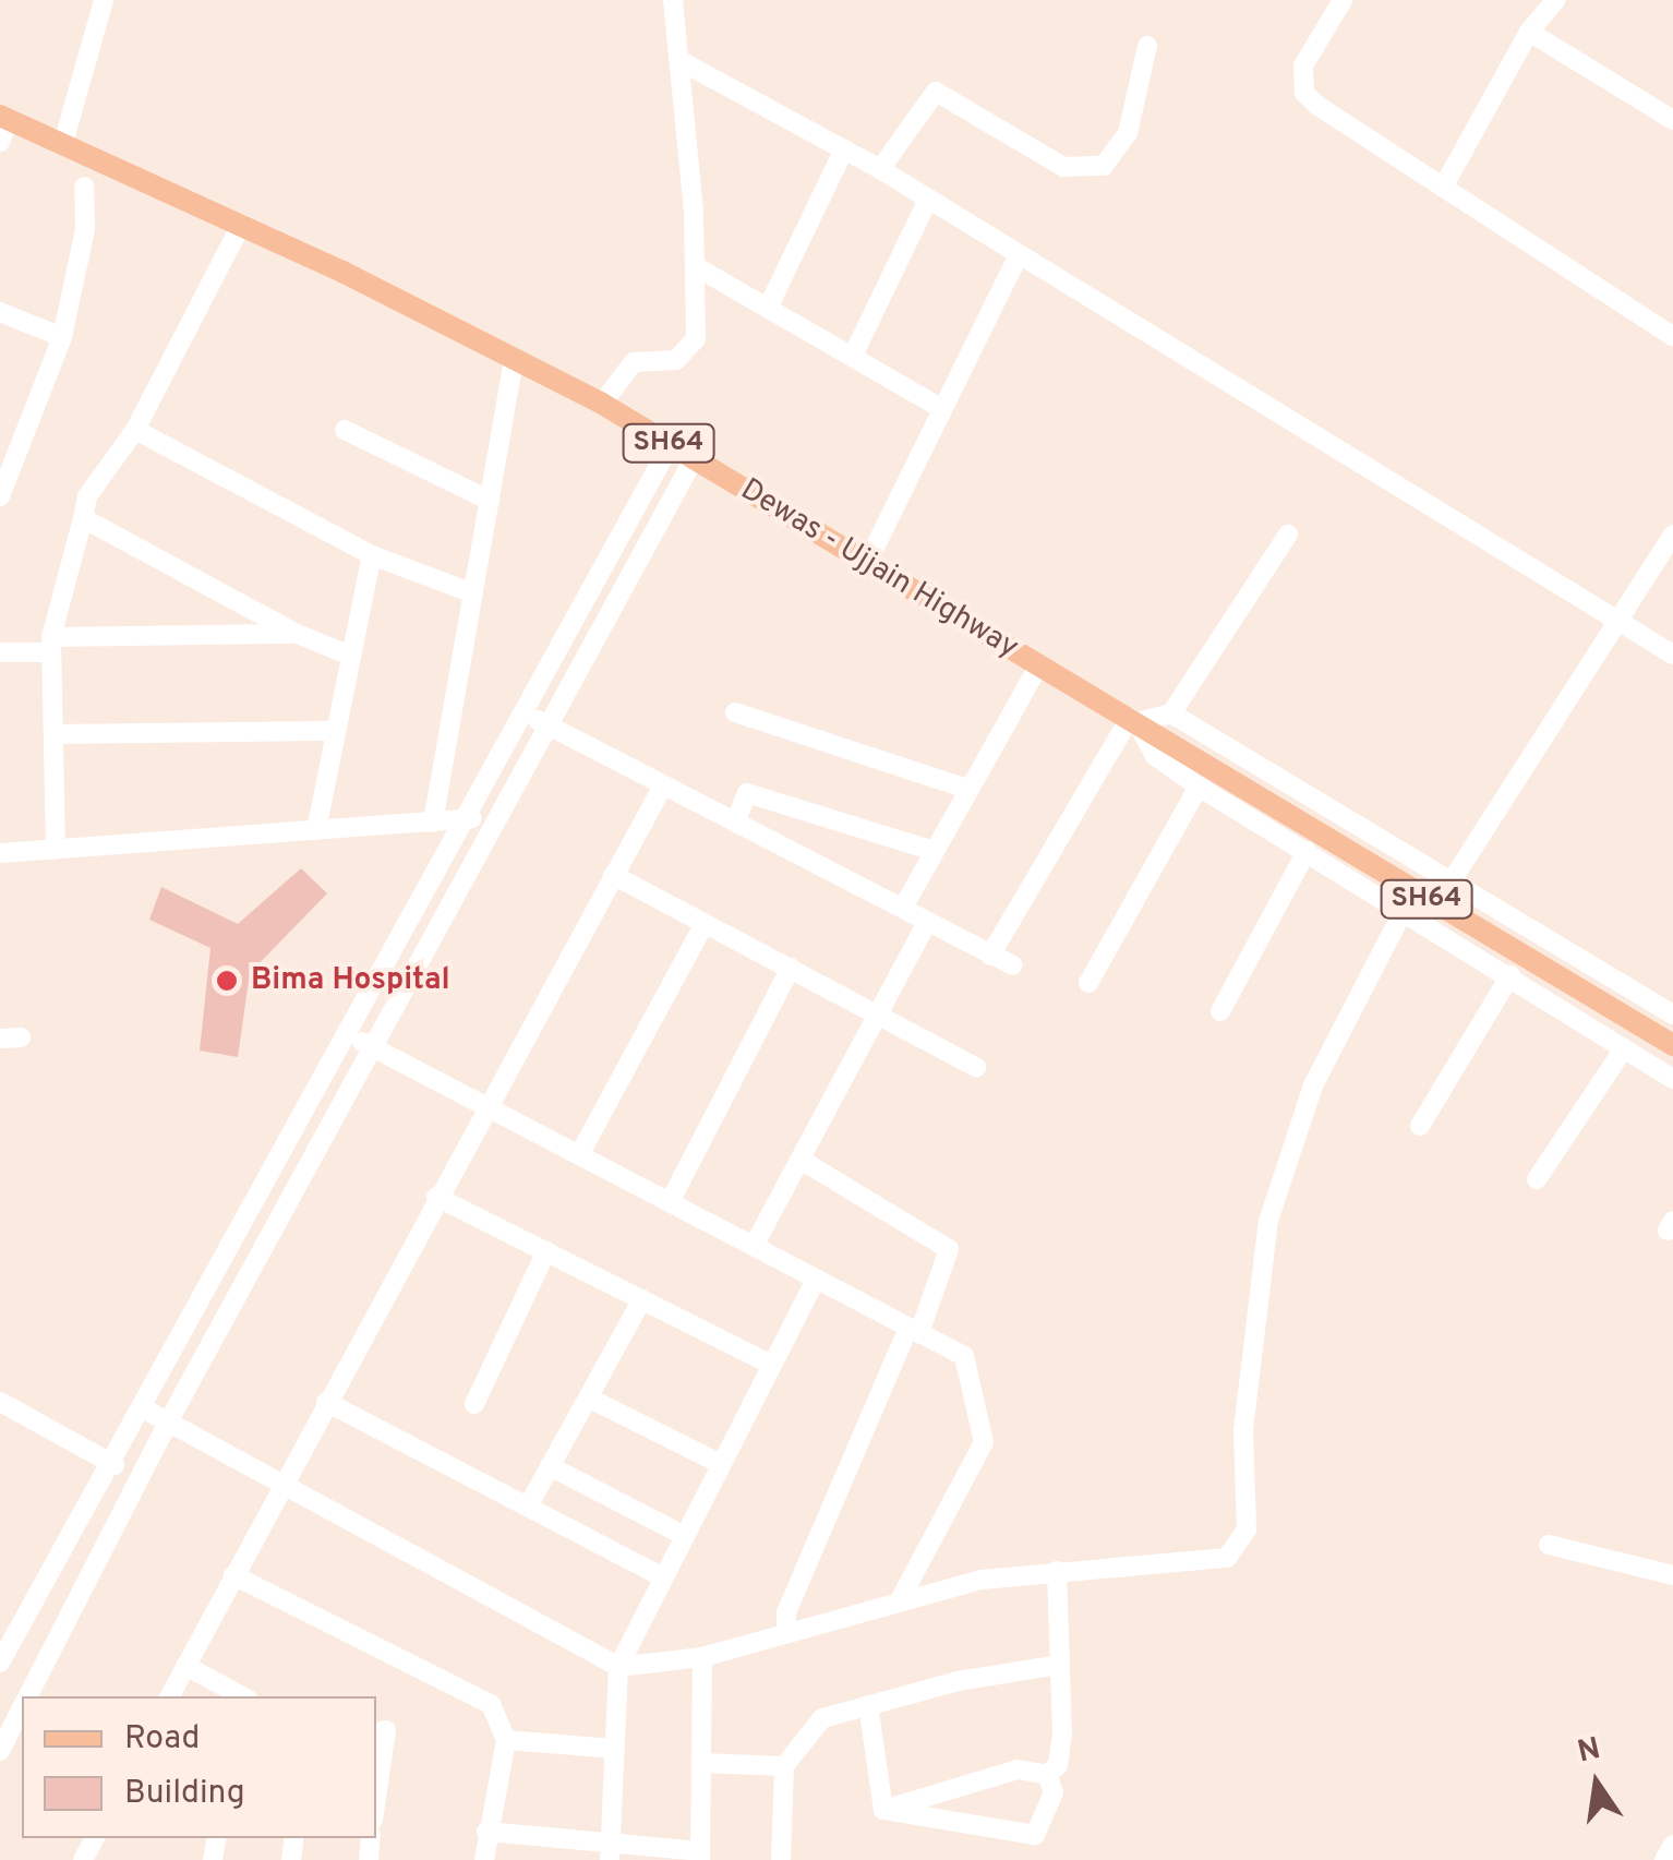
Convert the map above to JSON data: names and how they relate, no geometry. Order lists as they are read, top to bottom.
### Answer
{
  "streets": {
    "main road": ["SH64", "Dewas - Ujjain Highway"]
  },
  "places": ["Bima Hospital"],
  "legend": ["Road", "Building"],
  "north": "top"
}
